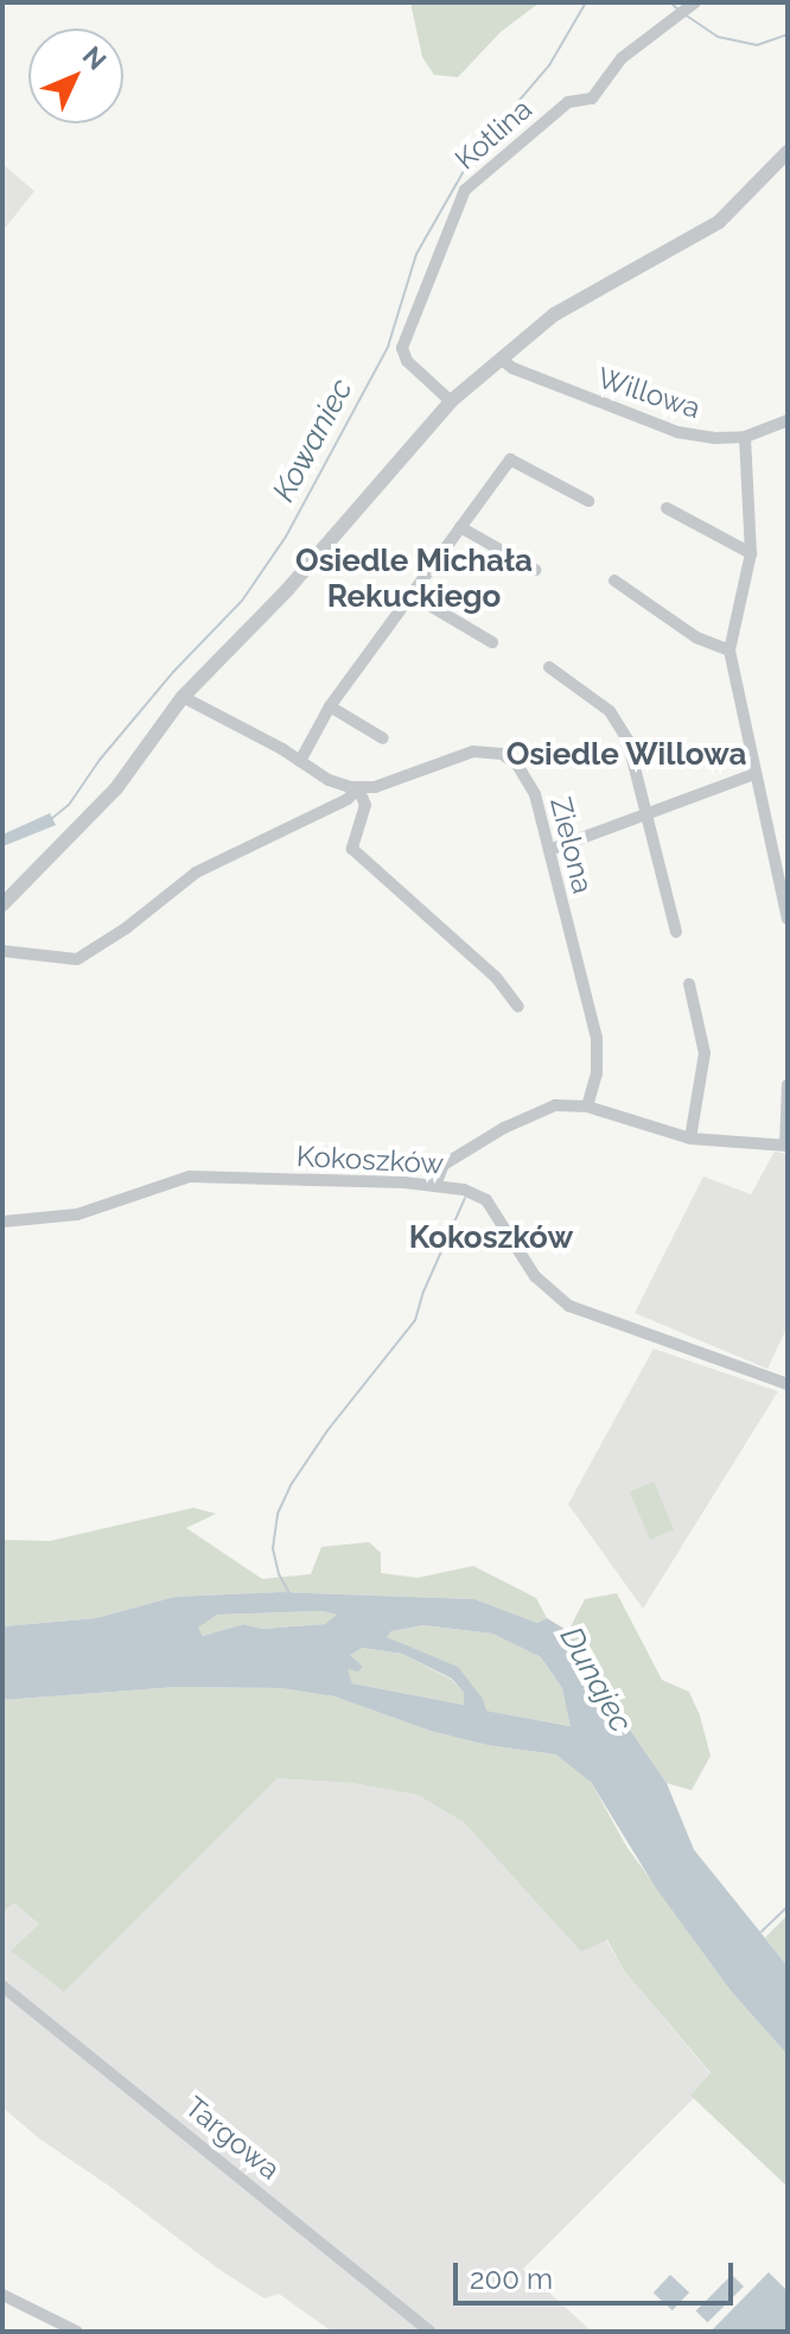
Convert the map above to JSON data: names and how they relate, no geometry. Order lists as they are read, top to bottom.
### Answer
{
  "streets": {
    "street": [
      "Kotlina",
      "Willowa",
      "Zielona",
      "Kokoszków",
      "Targowa"
    ]
  },
  "districts": ["Osiedle Michała Rekuckiego", "Osiedle Willowa", "Kokoszków"],
  "water": ["Kowaniec", "Dunajec"],
  "scale_bar": "200 m",
  "north": "top right"
}
